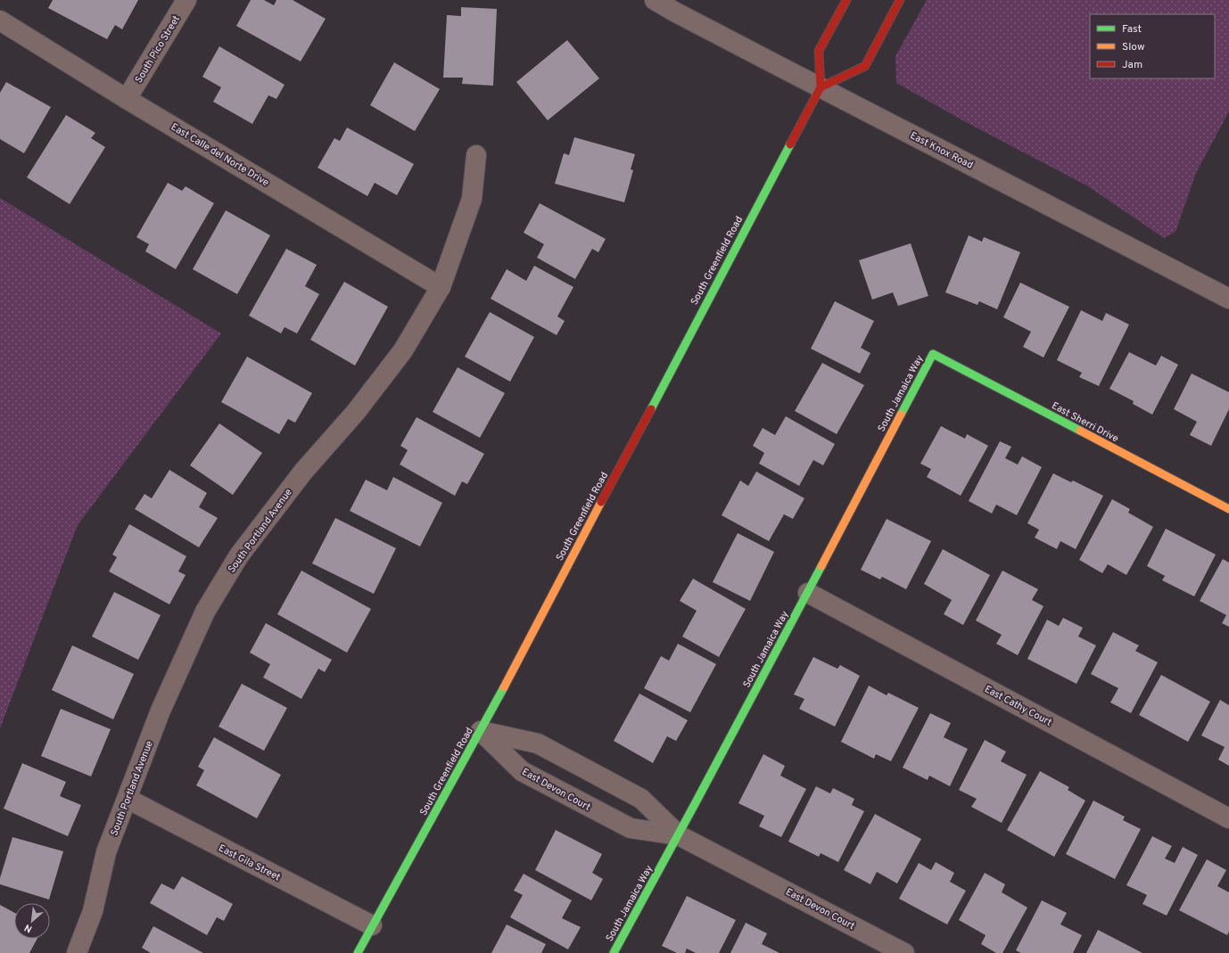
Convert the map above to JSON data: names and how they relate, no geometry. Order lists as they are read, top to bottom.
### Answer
{
  "streets": {
    "main road": ["South Greenfield Road", "South Jamaica Way", "East Sherri Drive"],
    "street": [
      "South Pico Street",
      "East Knox Road",
      "East Calle del Norte Drive",
      "South Portland Avenue",
      "East Cathy Court",
      "East Devon Court",
      "East Gila Street"
    ]
  },
  "crossings": [
    ["South Pico Street", "East Calle del Norte Drive"],
    ["East Knox Road", "South Greenfield Road"],
    ["East Calle del Norte Drive", "South Portland Avenue"],
    ["South Greenfield Road", "East Devon Court"],
    ["South Greenfield Road", "East Gila Street"],
    ["South Jamaica Way", "East Sherri Drive"],
    ["South Jamaica Way", "East Cathy Court"],
    ["South Jamaica Way", "East Devon Court"],
    ["South Portland Avenue", "East Gila Street"]
  ],
  "legend": ["Fast", "Slow", "Jam"],
  "north": "bottom left"
}
